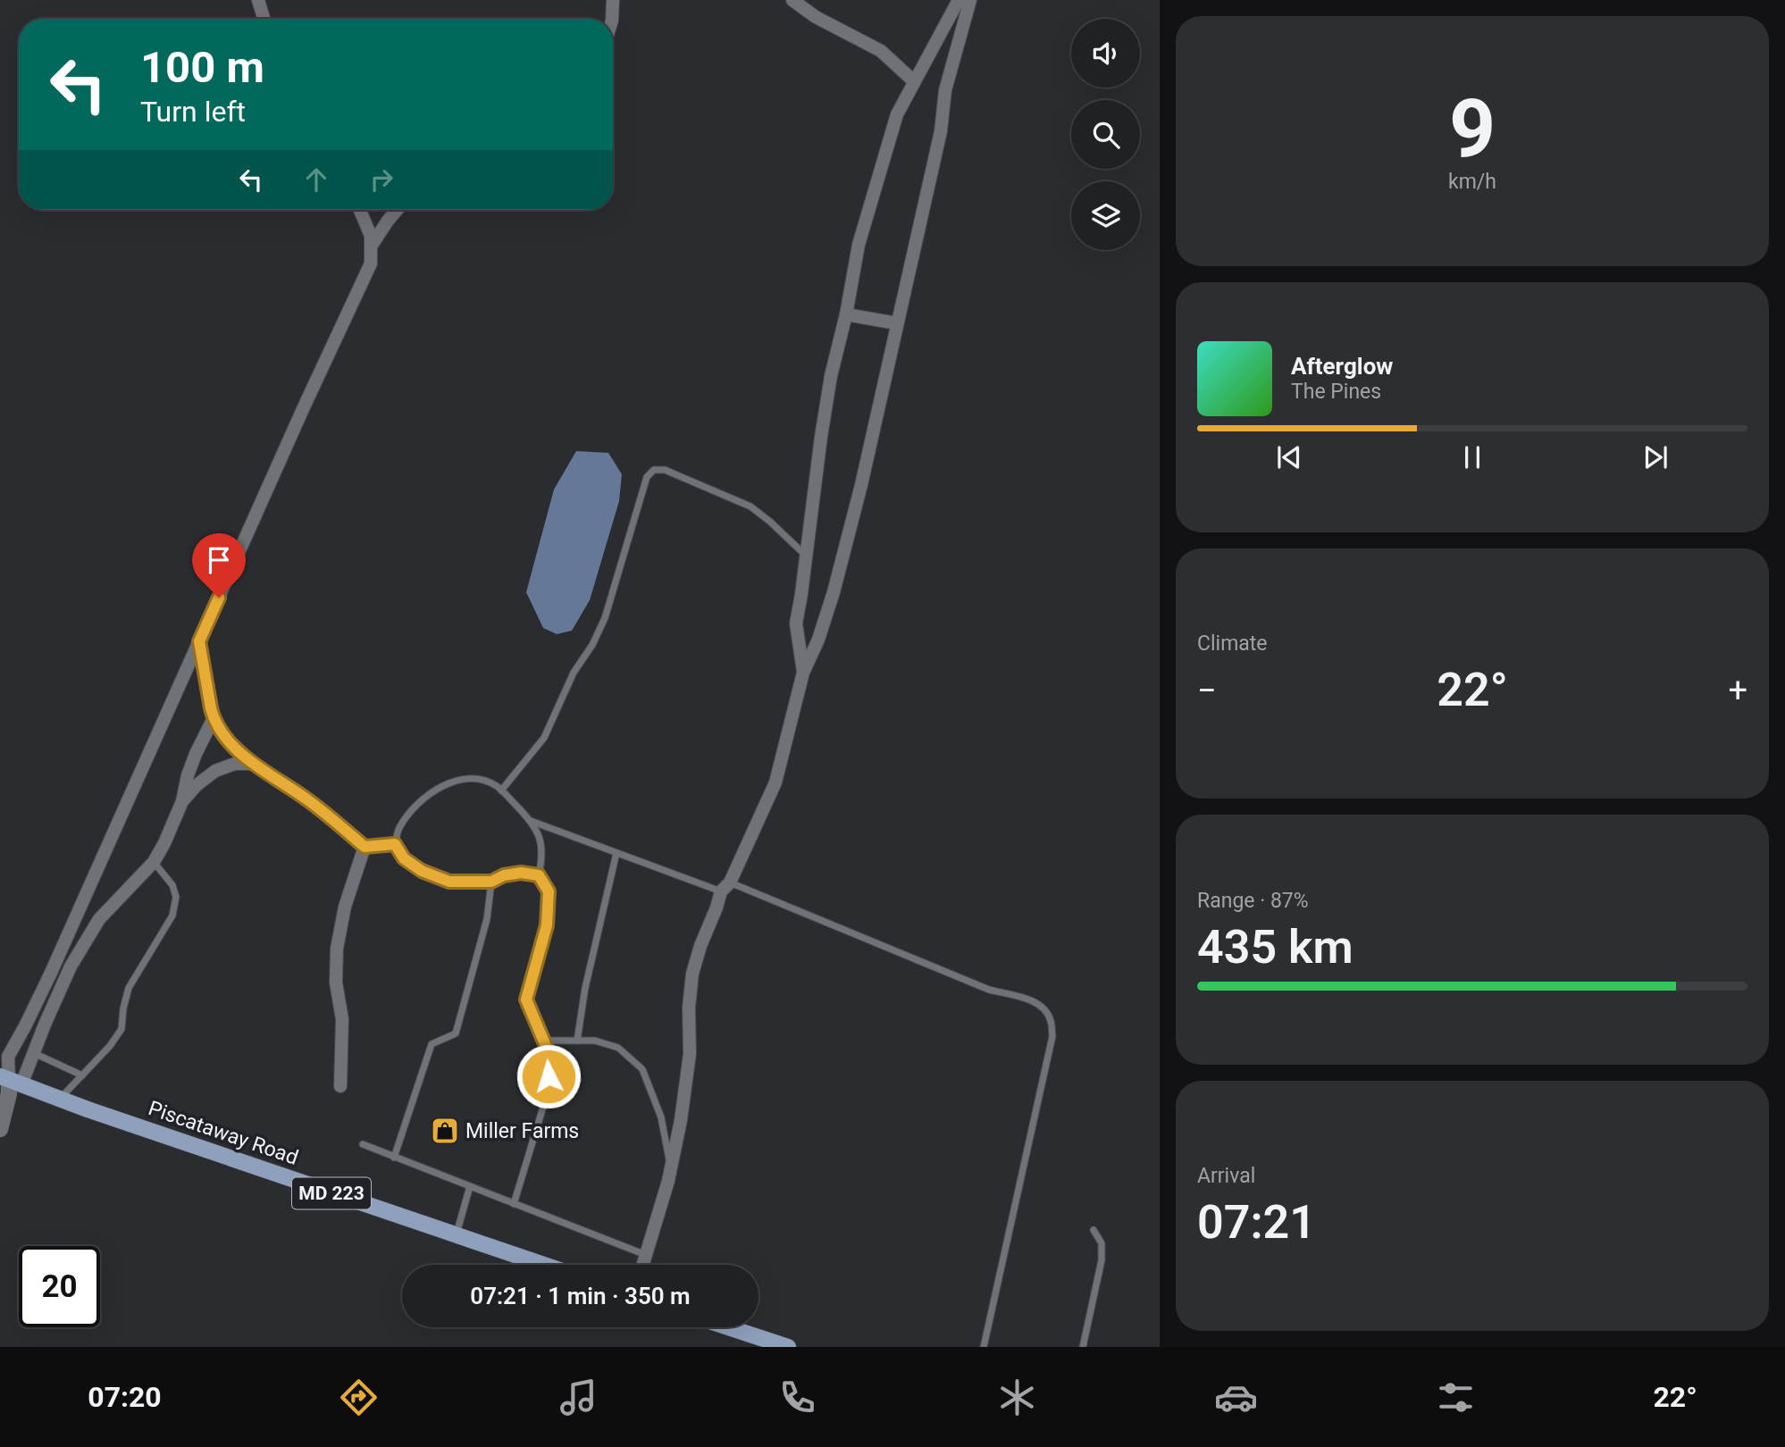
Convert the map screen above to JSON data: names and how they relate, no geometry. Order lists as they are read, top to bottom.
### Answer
{
  "streets": {
    "main road": ["Piscataway Road", "MD 223"]
  },
  "places": {
    "shop": ["Miller Farms"]
  },
  "page": {
    "tile": [
      ["9", "km/h"],
      "Climate",
      ["Range · 87%", "435 km"],
      ["Arrival", "07:21"]
    ],
    "turn": ["100 m", "Turn left"],
    "song": ["Afterglow", "The Pines"],
    "heat": ["−", "22°", "+"],
    "limit": "20",
    "trip": "07:21 · 1 min · 350 m",
    "tabs": ["07:20", "22°"]
  }
}
